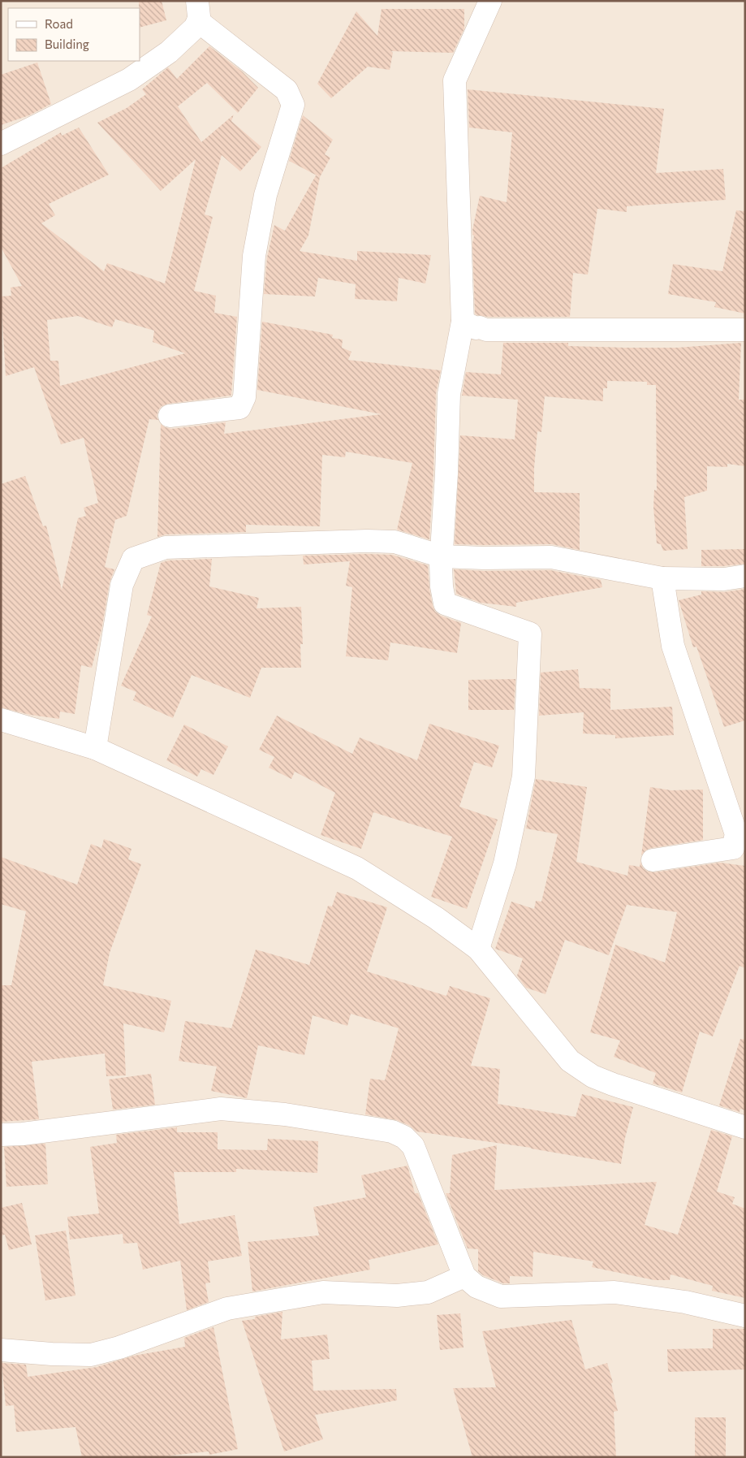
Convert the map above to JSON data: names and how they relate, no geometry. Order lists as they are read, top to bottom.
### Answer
{
  "legend": ["Road", "Building"]
}
